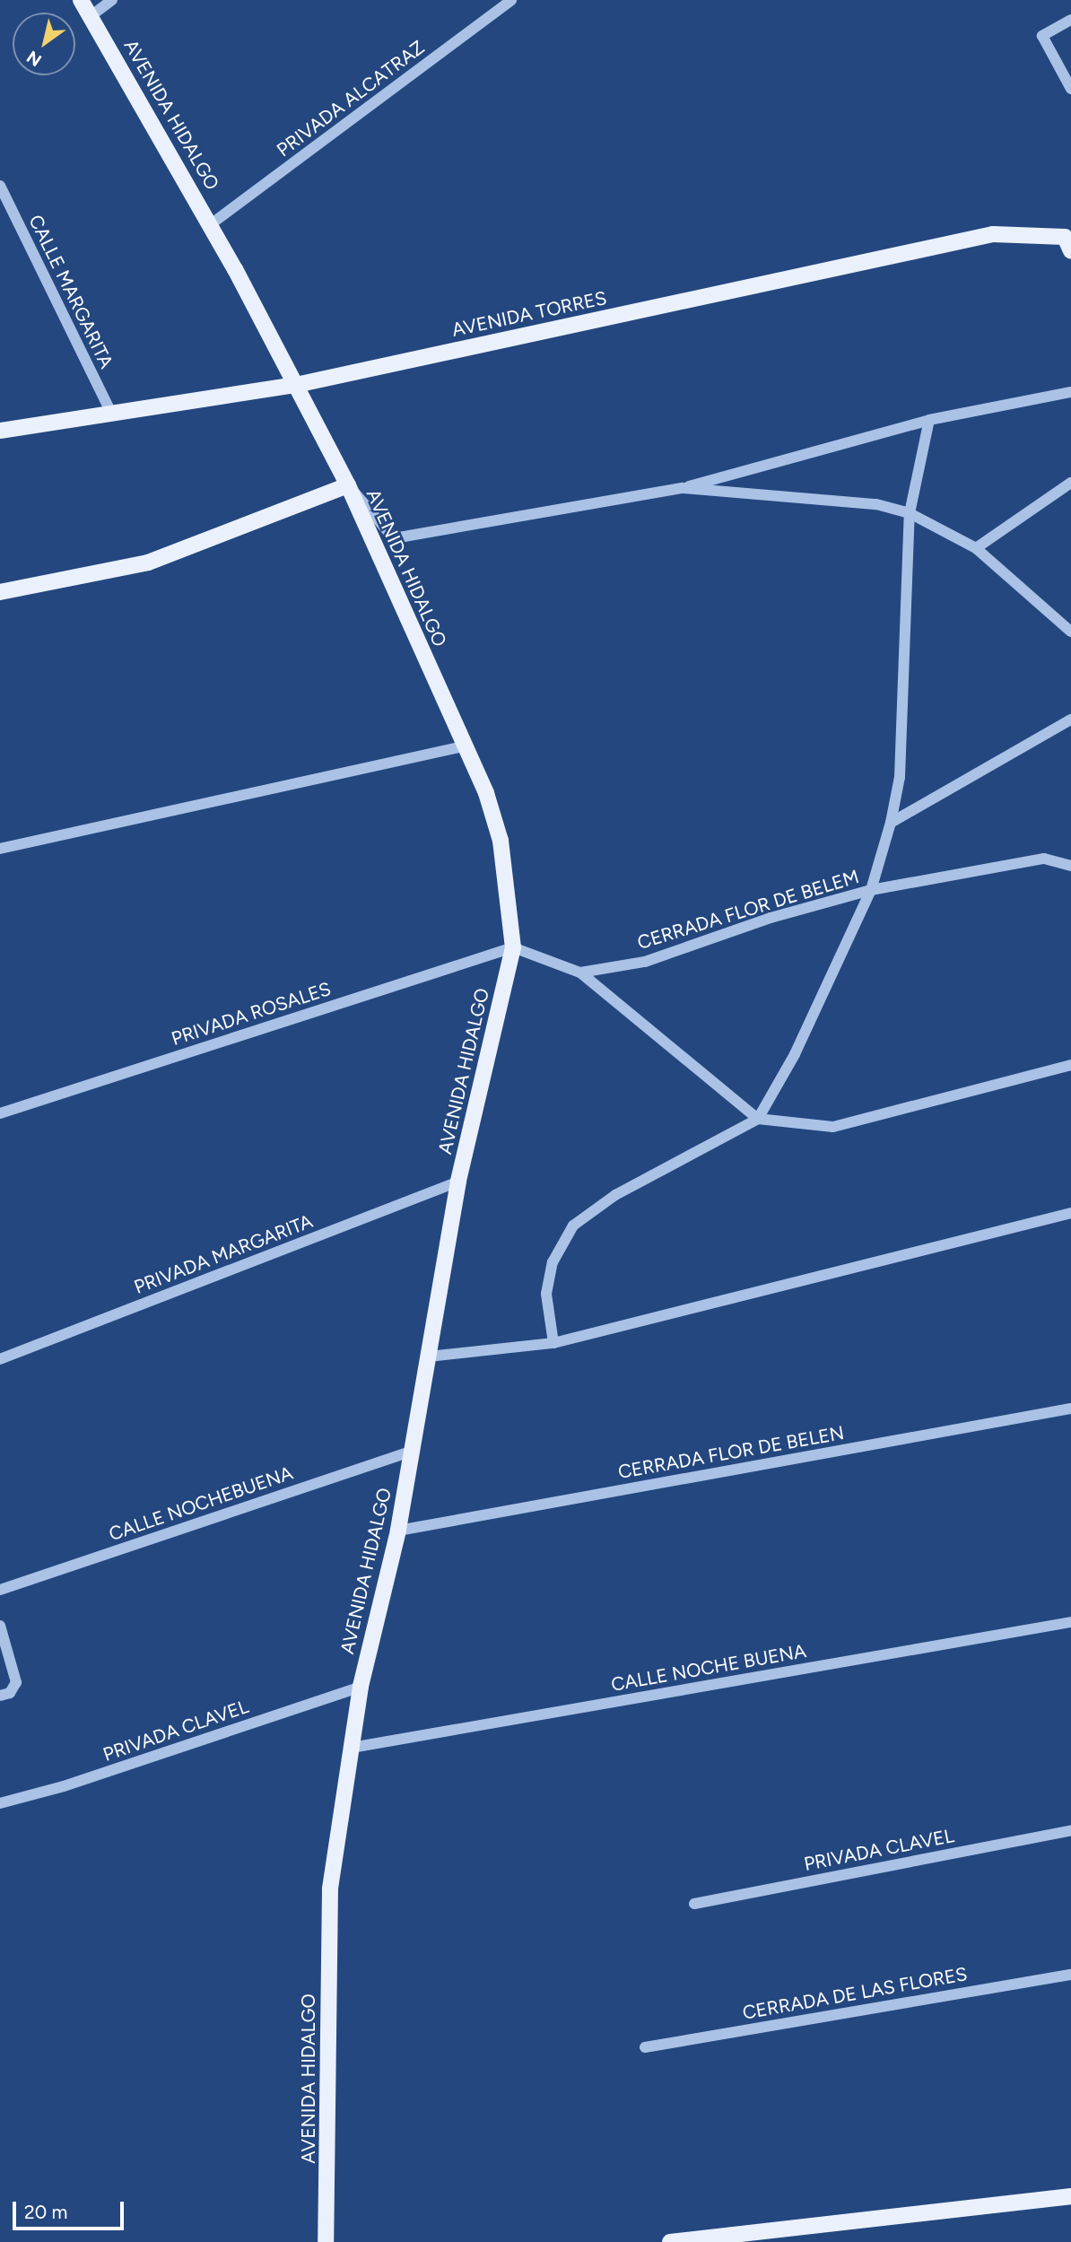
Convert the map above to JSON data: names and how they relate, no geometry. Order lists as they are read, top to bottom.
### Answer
{
  "streets": {
    "main road": ["AVENIDA HIDALGO", "AVENIDA TORRES"],
    "street": [
      "PRIVADA ALCATRAZ",
      "CALLE MARGARITA",
      "CERRADA FLOR DE BELEM",
      "PRIVADA ROSALES",
      "PRIVADA MARGARITA",
      "CERRADA FLOR DE BELEN",
      "CALLE NOCHEBUENA",
      "CALLE NOCHE BUENA",
      "PRIVADA CLAVEL",
      "CERRADA DE LAS FLORES"
    ]
  },
  "crossings": [
    ["PRIVADA ALCATRAZ", "AVENIDA HIDALGO"],
    ["AVENIDA HIDALGO", "AVENIDA TORRES"],
    ["AVENIDA HIDALGO", "CERRADA FLOR DE BELEM"],
    ["AVENIDA HIDALGO", "PRIVADA ROSALES"],
    ["AVENIDA HIDALGO", "PRIVADA MARGARITA"],
    ["AVENIDA HIDALGO", "CERRADA FLOR DE BELEN"],
    ["AVENIDA HIDALGO", "CALLE NOCHEBUENA"],
    ["AVENIDA HIDALGO", "CALLE NOCHE BUENA"],
    ["AVENIDA HIDALGO", "PRIVADA CLAVEL"],
    ["CALLE MARGARITA", "AVENIDA TORRES"],
    ["CERRADA FLOR DE BELEM", "PRIVADA ROSALES"]
  ],
  "scale_bar": "20 m",
  "north": "bottom left"
}
